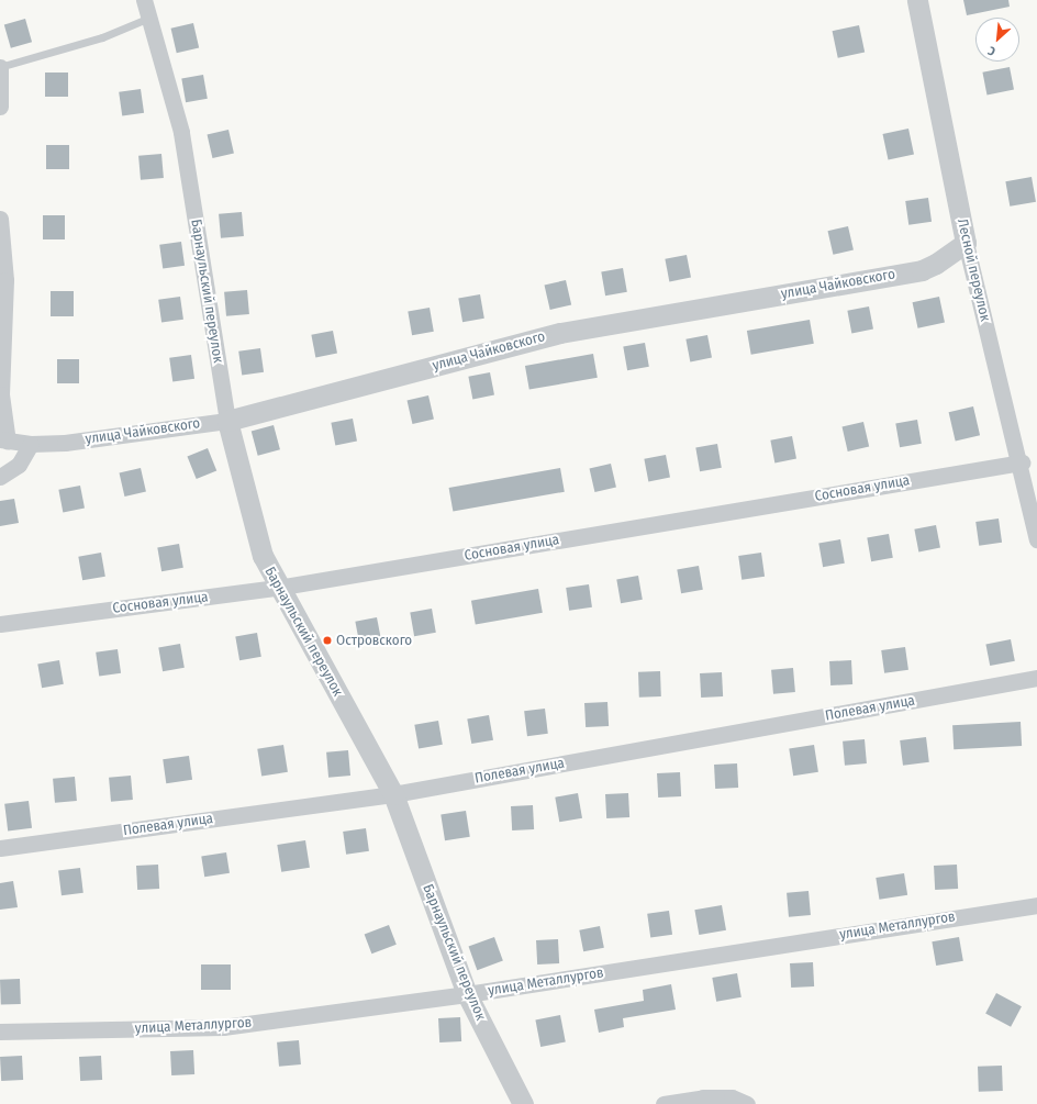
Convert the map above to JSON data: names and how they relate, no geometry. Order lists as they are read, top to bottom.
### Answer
{
  "streets": {
    "street": [
      "Лесной переулок",
      "улица Чайковского",
      "Барнаульский переулок",
      "Сосновая улица",
      "Полевая улица",
      "улица Металлургов"
    ]
  },
  "crossings": [
    ["Лесной переулок", "улица Чайковского"],
    ["Лесной переулок", "Сосновая улица"],
    ["улица Чайковского", "Барнаульский переулок"],
    ["Барнаульский переулок", "Сосновая улица"],
    ["Барнаульский переулок", "Полевая улица"],
    ["Барнаульский переулок", "улица Металлургов"]
  ],
  "places": ["Островского"],
  "north": "bottom left"
}
